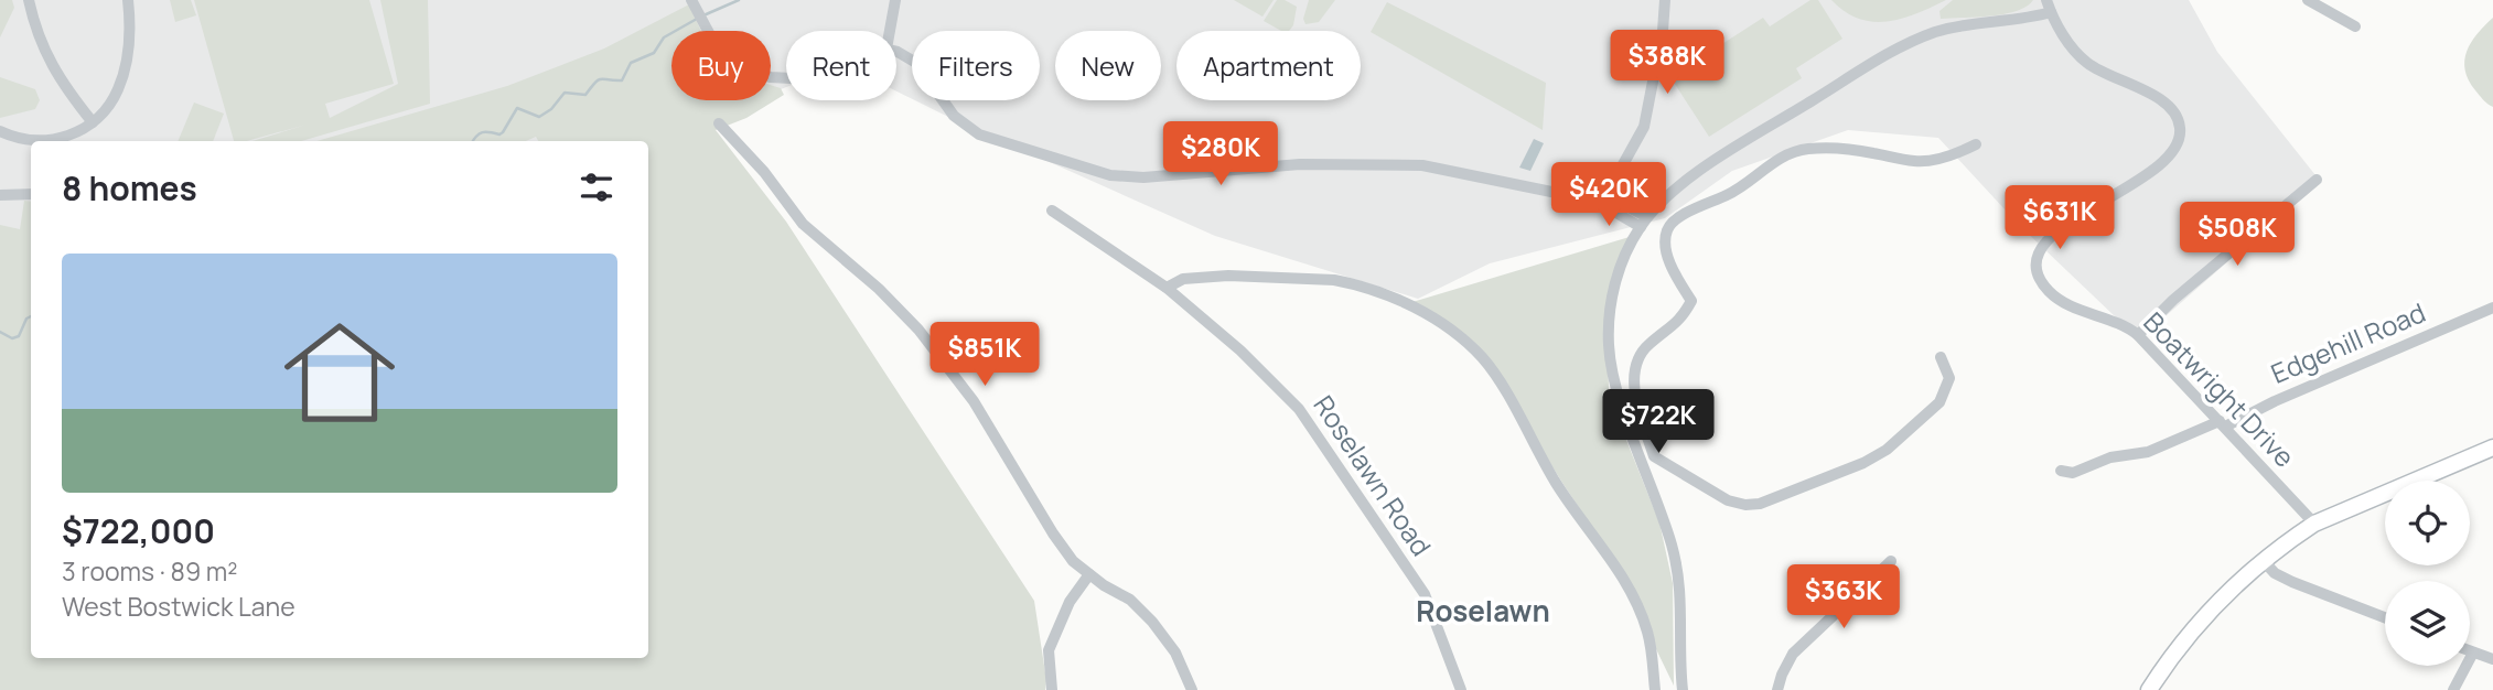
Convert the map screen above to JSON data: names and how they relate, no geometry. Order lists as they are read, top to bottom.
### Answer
{
  "streets": {
    "street": ["Edgehill Road", "Boatwright Drive", "Roselawn Road"]
  },
  "crossings": [
    ["Edgehill Road", "Boatwright Drive"]
  ],
  "districts": ["Roselawn"],
  "page": {
    "price": [
      "$388K",
      "$280K",
      "$420K",
      "$631K",
      "$508K",
      "$851K",
      "$722K",
      "$363K"
    ],
    "chip": [
      "Buy",
      "Rent",
      "Filters",
      "New",
      "Apartment"
    ],
    "heading": "8 homes",
    "list": [
      {
        "name": "$722,000",
        "note": "3 rooms · 89 m² · West Bostwick Lane"
      }
    ]
  }
}
